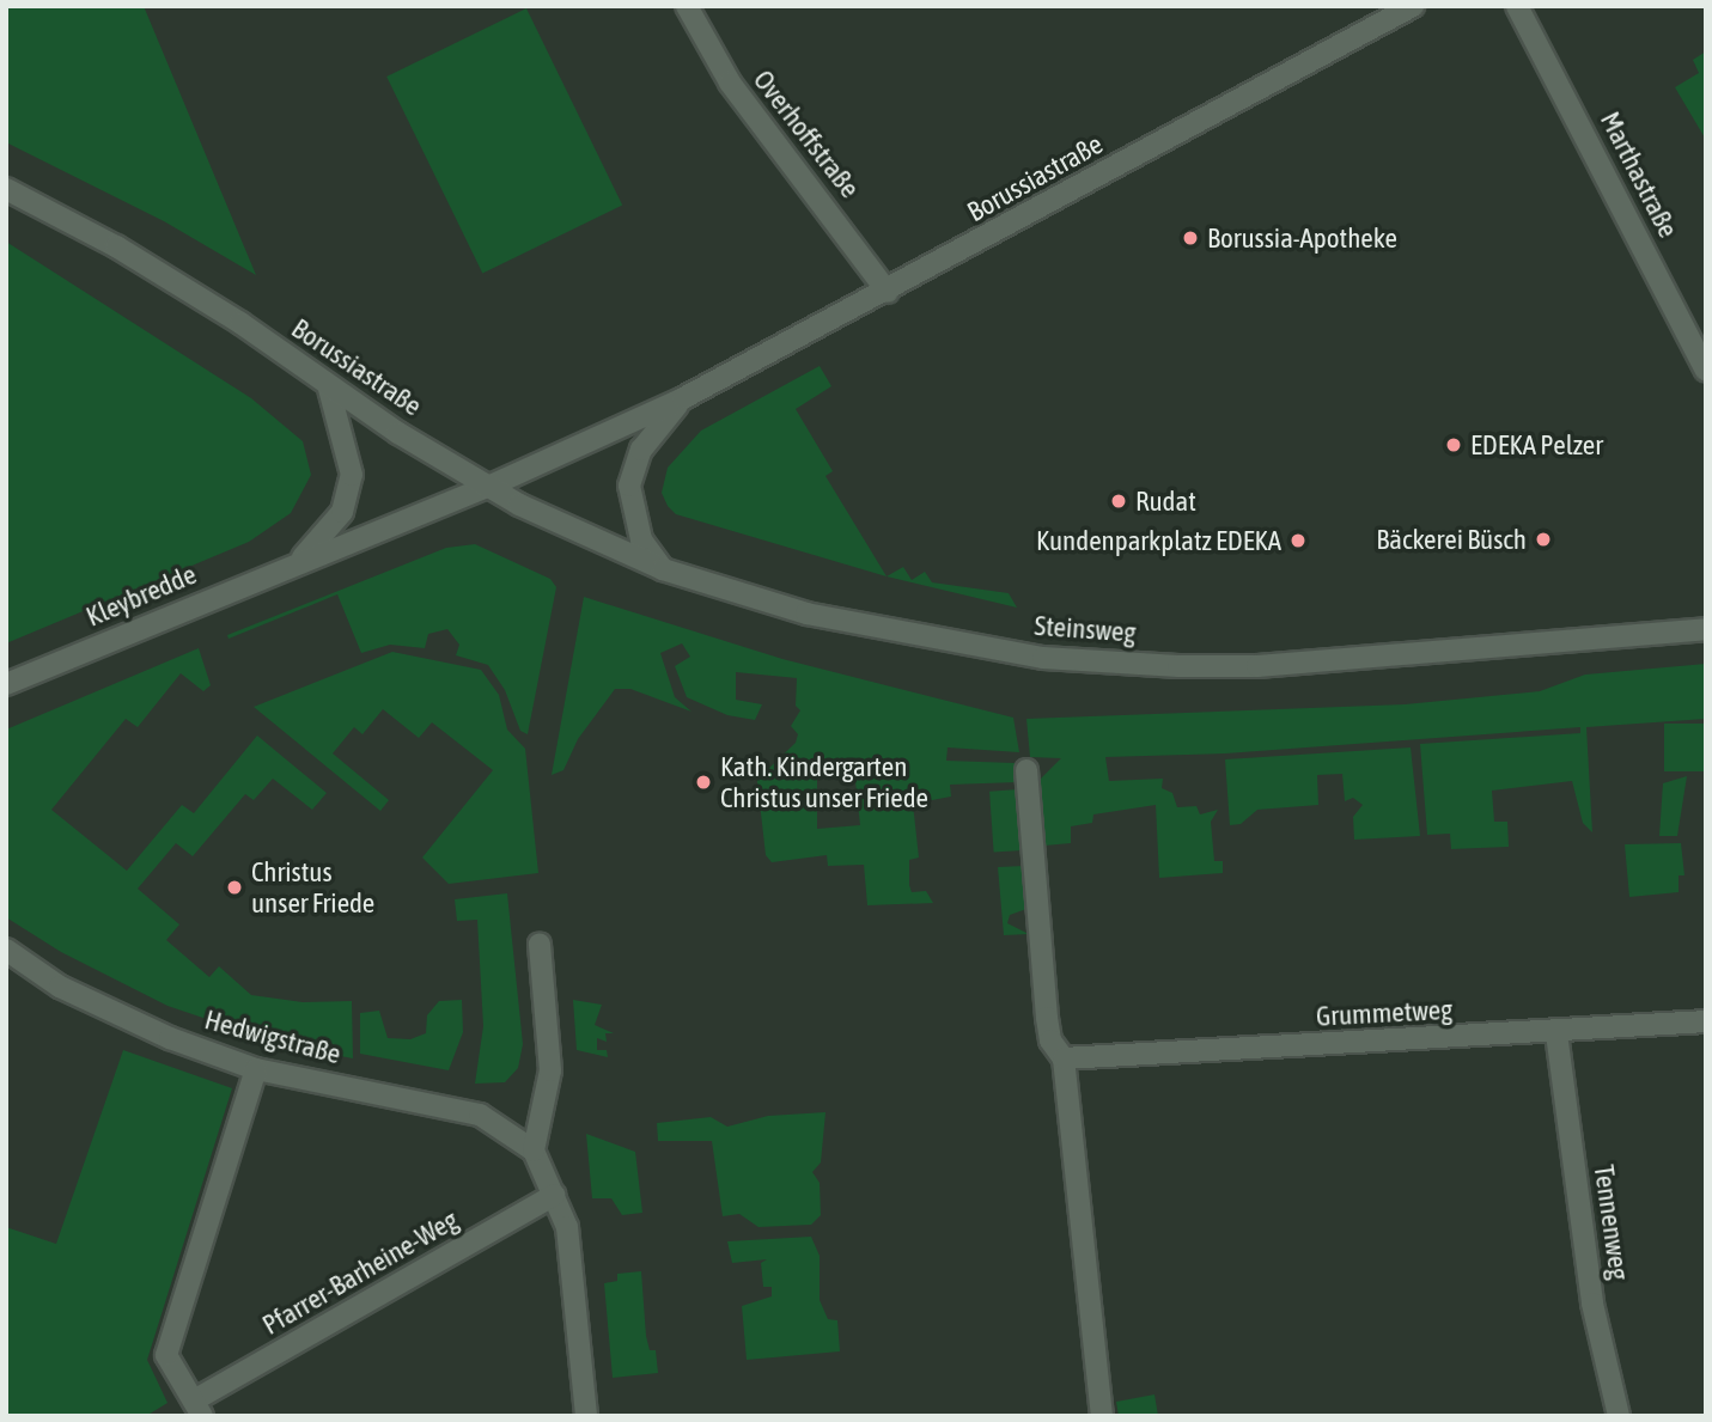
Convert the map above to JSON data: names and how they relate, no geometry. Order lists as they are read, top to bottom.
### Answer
{
  "streets": {
    "street": [
      "Overhoffstraße",
      "Marthastraße",
      "Borussiastraße",
      "Kleybredde",
      "Steinsweg",
      "Grummetweg",
      "Hedwigstraße",
      "Tennenweg",
      "Pfarrer-Barheine-Weg"
    ]
  },
  "crossings": [
    ["Overhoffstraße", "Borussiastraße"],
    ["Borussiastraße", "Kleybredde"],
    ["Borussiastraße", "Steinsweg"],
    ["Kleybredde", "Steinsweg"],
    ["Grummetweg", "Tennenweg"],
    ["Hedwigstraße", "Pfarrer-Barheine-Weg"]
  ],
  "places": [
    "Borussia-Apotheke",
    "EDEKA Pelzer",
    "Rudat",
    "Bäckerei Büsch",
    "Kundenparkplatz EDEKA",
    "Kath. Kindergarten Christus unser Friede",
    "Christus unser Friede"
  ]
}
